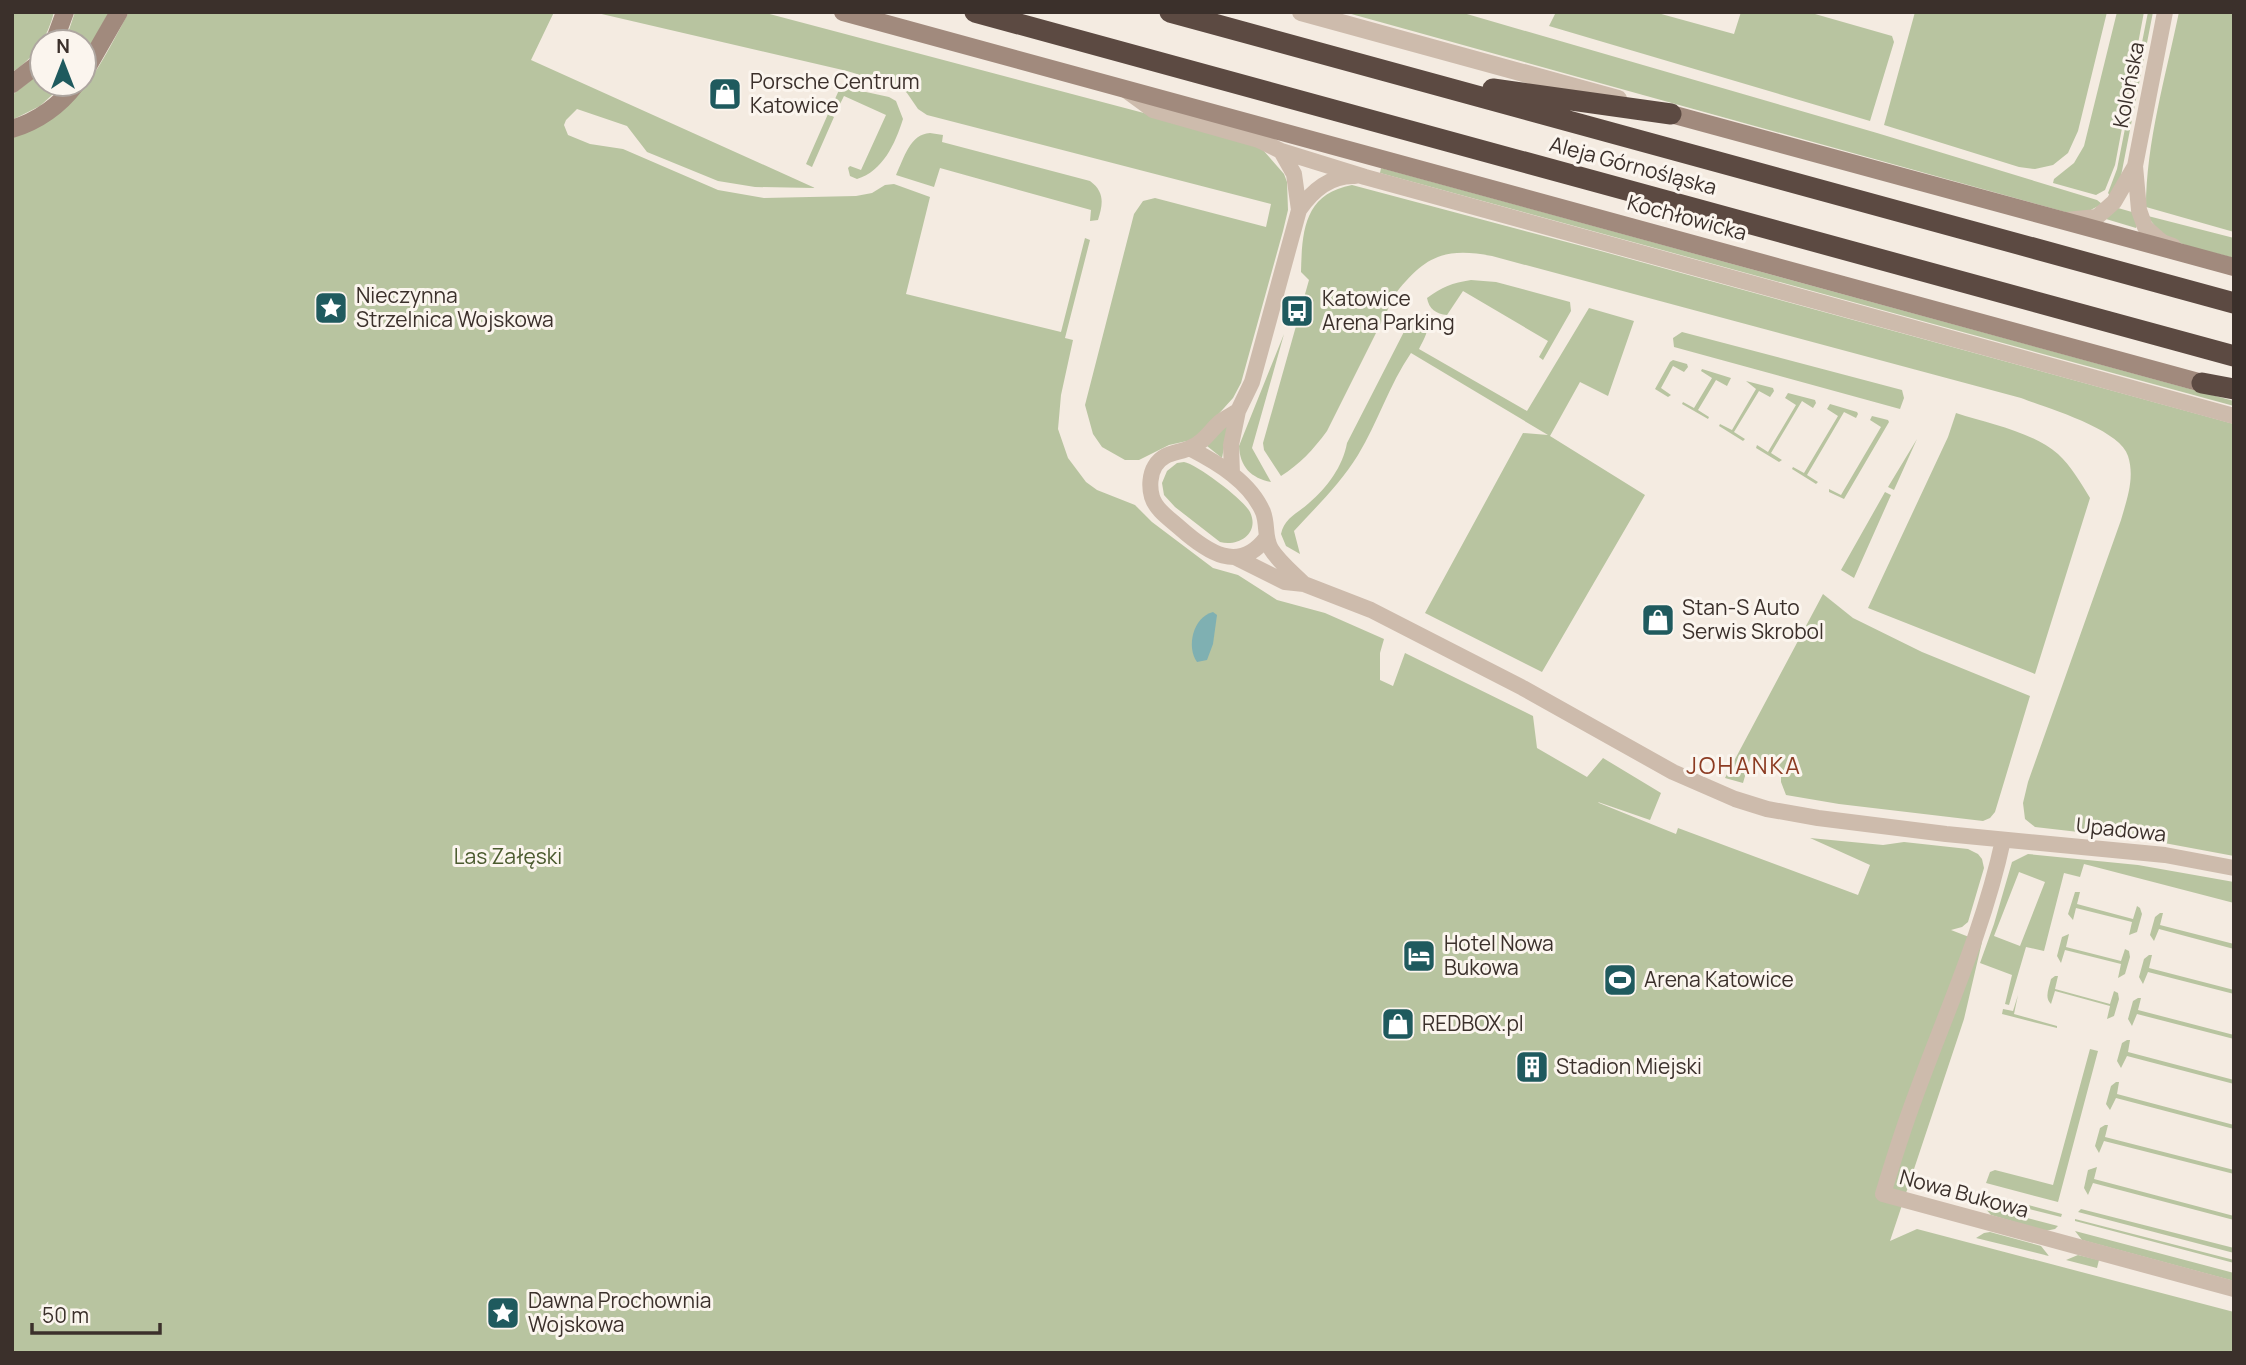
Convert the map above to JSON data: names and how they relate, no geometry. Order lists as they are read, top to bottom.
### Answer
{
  "streets": {
    "highway": ["Aleja Górnośląska"],
    "main road": ["Kochłowicka"],
    "street": ["Kolońska", "Upadowa", "Nowa Bukowa"]
  },
  "crossings": [
    ["Upadowa", "Nowa Bukowa"]
  ],
  "districts": ["JOHANKA"],
  "parks": ["Las Załęski"],
  "places": {
    "shop": ["Porsche Centrum Katowice", "Stan-S Auto Serwis Skrobol", "REDBOX.pl"],
    "place": ["Nieczynna Strzelnica Wojskowa", "Dawna Prochownia Wojskowa"],
    "bus stop": ["Katowice Arena Parking"],
    "hotel": ["Hotel Nowa Bukowa"],
    "sports": ["Arena Katowice"],
    "building": ["Stadion Miejski"]
  },
  "scale_bar": "50 m",
  "north": "top"
}
